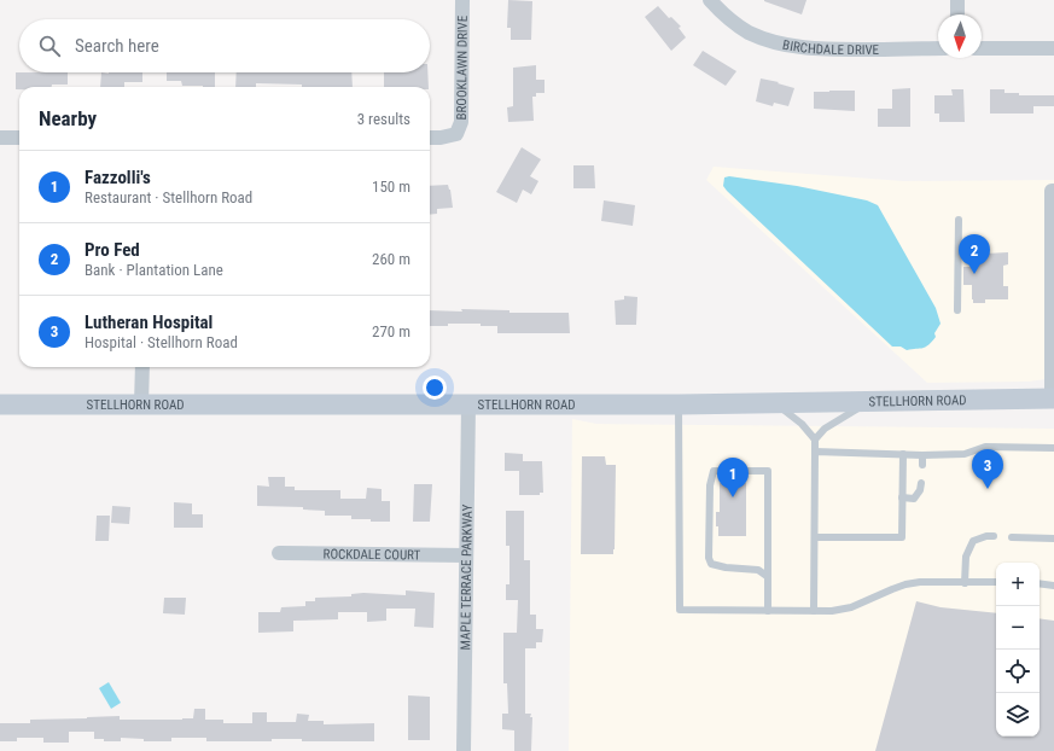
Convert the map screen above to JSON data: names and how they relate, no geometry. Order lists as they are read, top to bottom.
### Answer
{
  "streets": {
    "main road": ["STELLHORN ROAD"],
    "street": [
      "BIRCHDALE DRIVE",
      "BROOKLAWN DRIVE",
      "ROCKDALE COURT",
      "MAPLE TERRACE PARKWAY"
    ]
  },
  "crossings": [
    ["STELLHORN ROAD", "MAPLE TERRACE PARKWAY"],
    ["ROCKDALE COURT", "MAPLE TERRACE PARKWAY"]
  ],
  "north": "bottom",
  "page": {
    "search": "Search here",
    "heading": ["Nearby", "3 results"],
    "list": [
      {
        "mark": "1",
        "name": "Fazzolli's",
        "note": "Restaurant · Stellhorn Road",
        "value": "150 m"
      },
      {
        "mark": "2",
        "name": "Pro Fed",
        "note": "Bank · Plantation Lane",
        "value": "260 m"
      },
      {
        "mark": "3",
        "name": "Lutheran Hospital",
        "note": "Hospital · Stellhorn Road",
        "value": "270 m"
      }
    ],
    "pins": ["2", "3", "1"],
    "map_buttons": ["+", "−"]
  }
}
